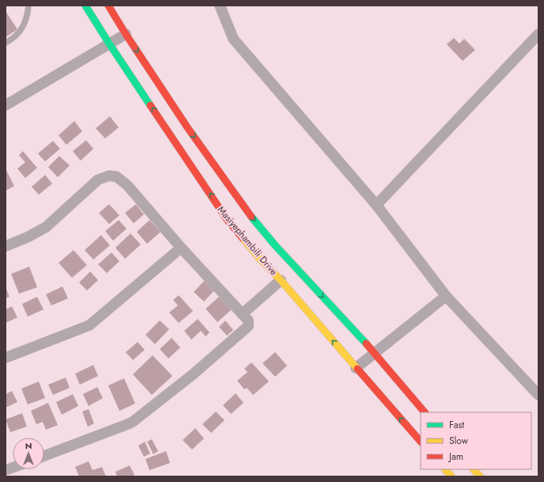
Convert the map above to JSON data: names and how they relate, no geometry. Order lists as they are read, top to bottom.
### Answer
{
  "streets": {
    "main road": ["Masiyephambili Drive"]
  },
  "legend": ["Fast", "Slow", "Jam"],
  "north": "top"
}
